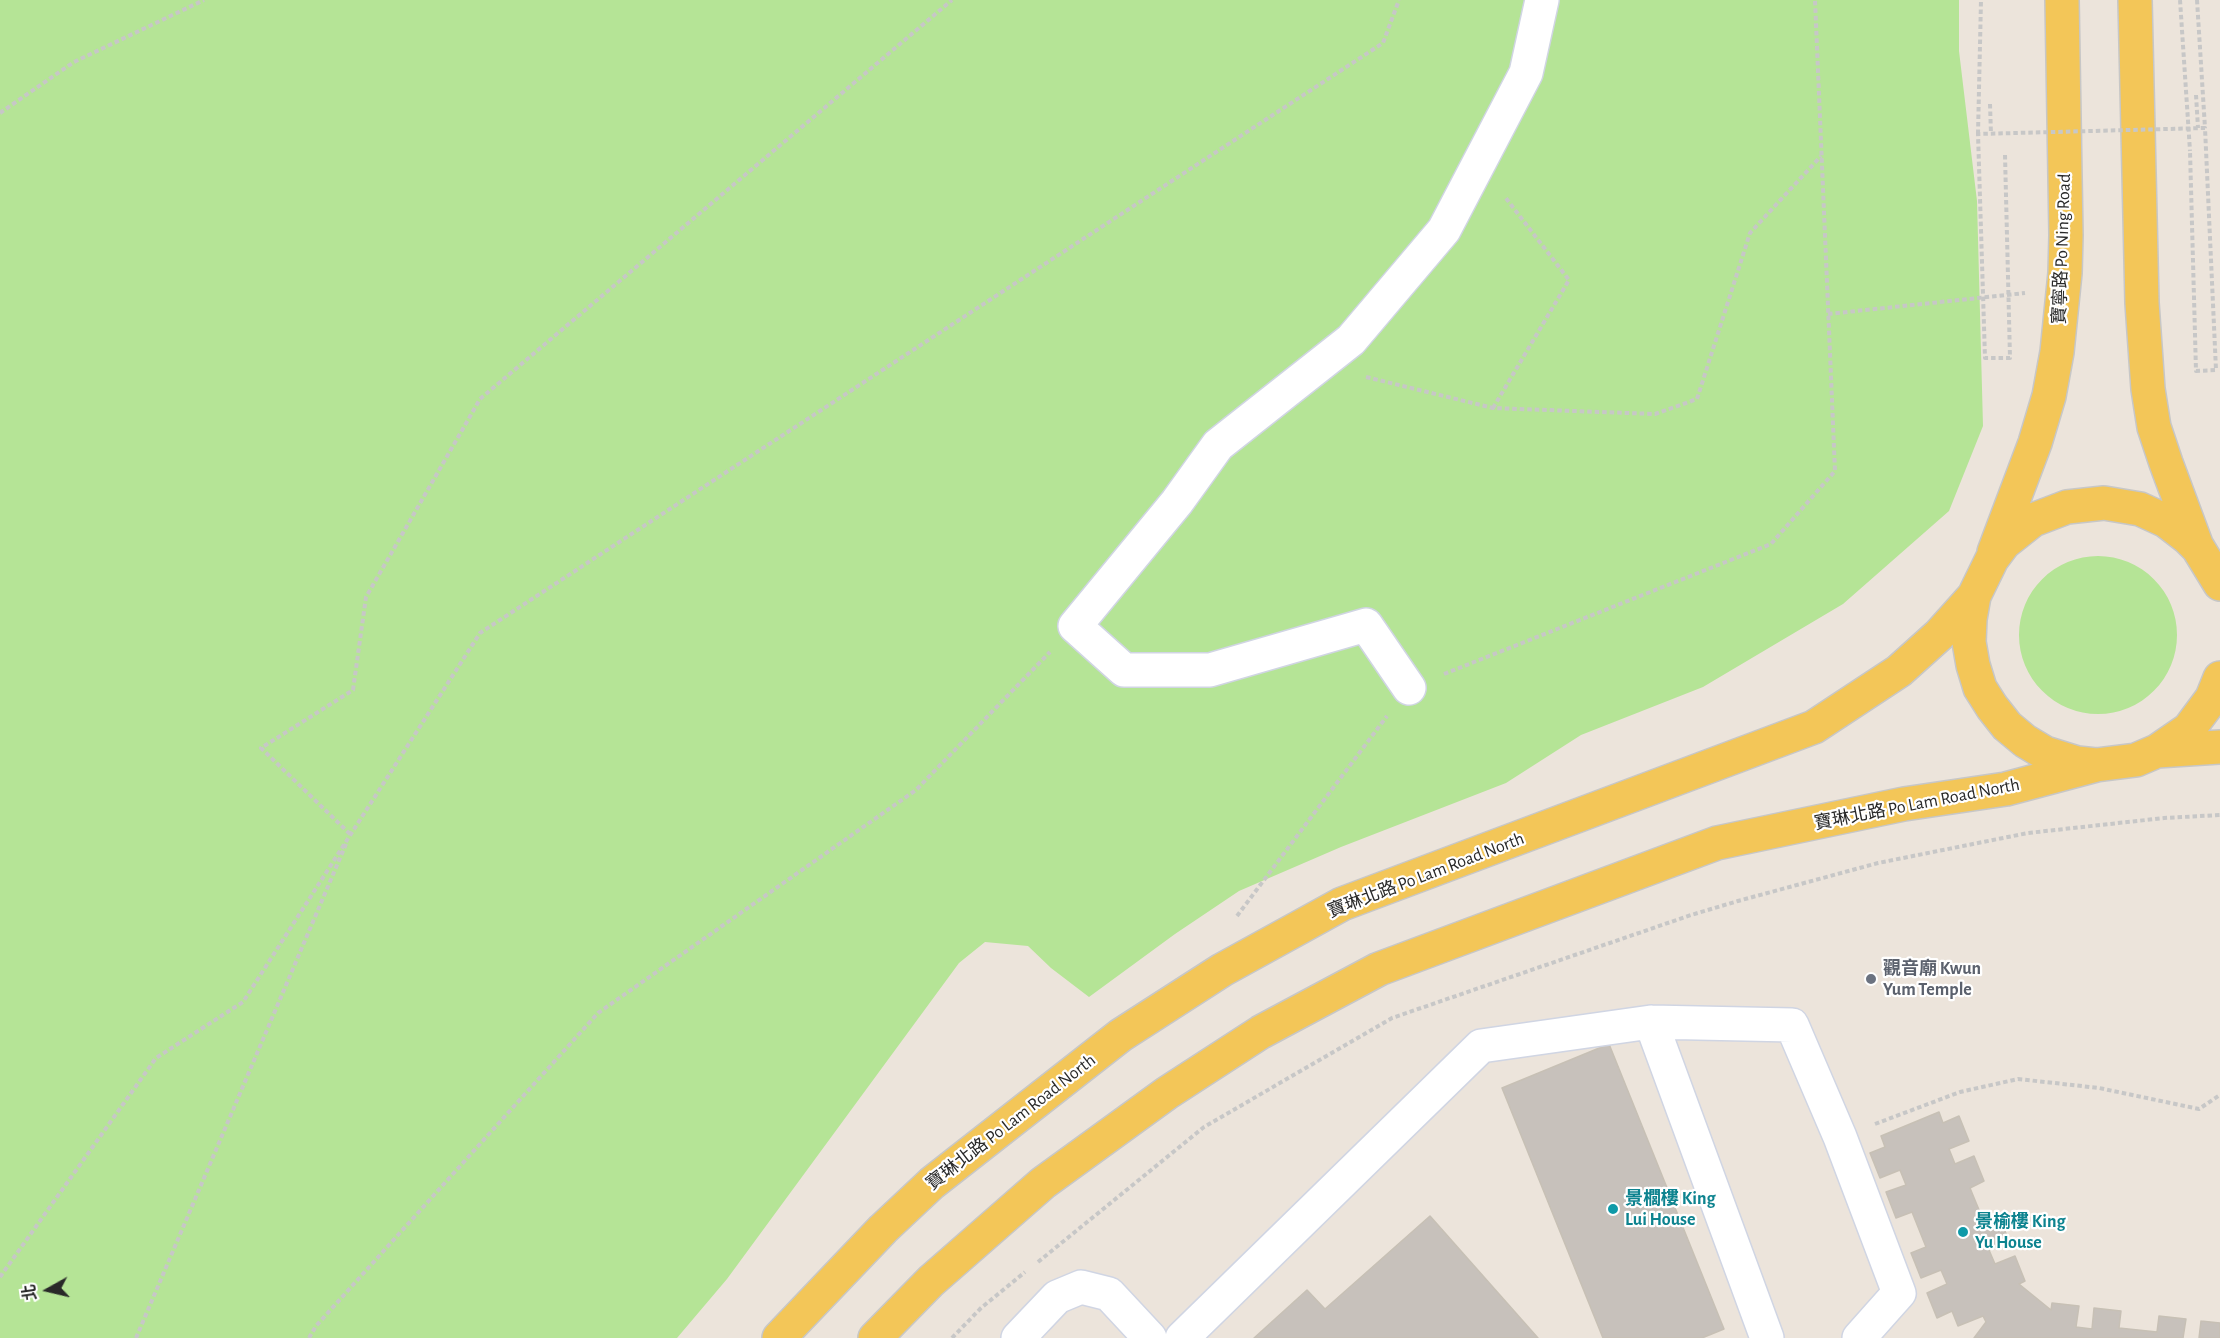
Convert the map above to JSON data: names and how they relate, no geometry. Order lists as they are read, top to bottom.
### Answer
{
  "streets": {
    "main road": ["寶寧路 Po Ning Road", "寶琳北路 Po Lam Road North"]
  },
  "places": ["觀音廟 Kwun Yum Temple", "景櫚樓 King Lui House", "景榆樓 King Yu House"],
  "north": "left"
}
